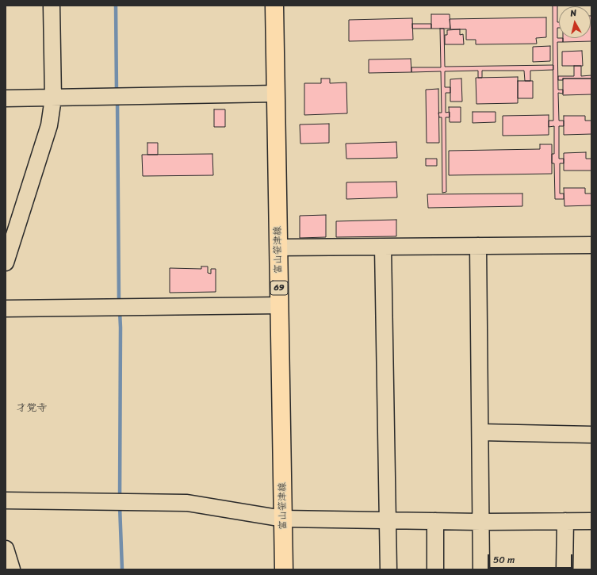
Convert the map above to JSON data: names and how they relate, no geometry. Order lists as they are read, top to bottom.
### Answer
{
  "streets": {
    "main road": ["富山笹津線", "69"]
  },
  "districts": ["才覚寺"],
  "scale_bar": "50 m",
  "north": "top"
}
